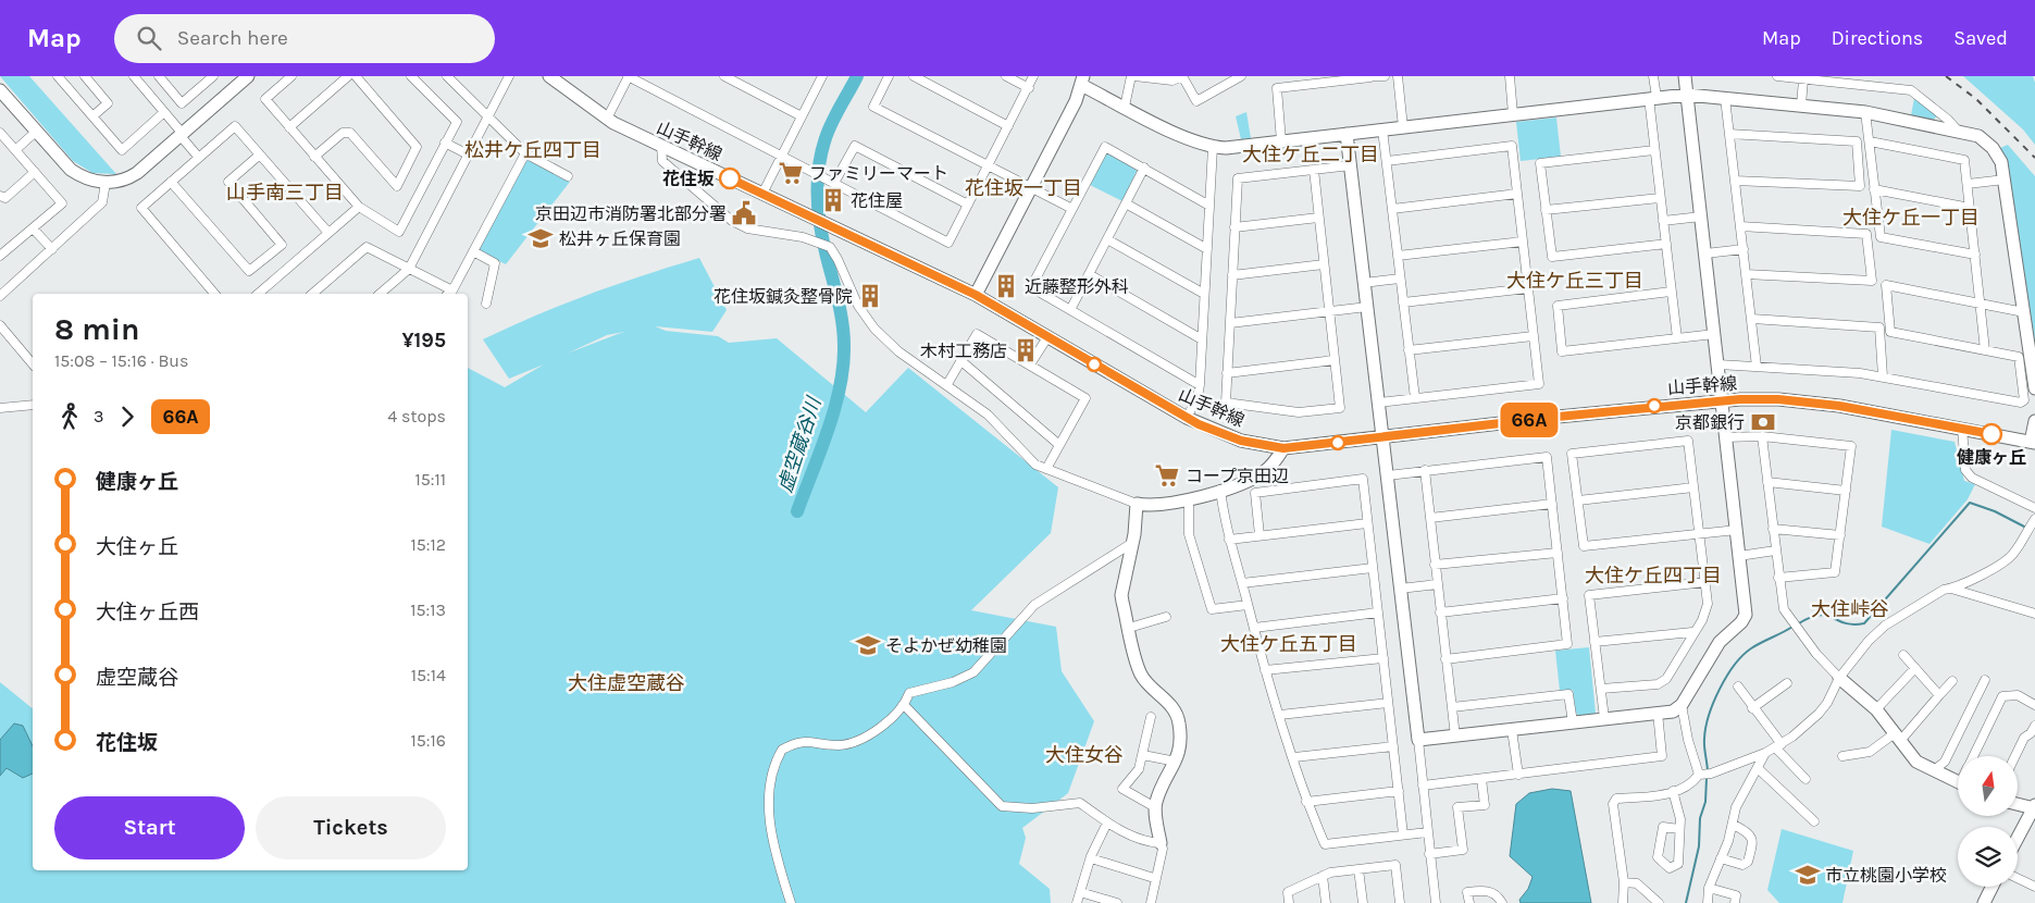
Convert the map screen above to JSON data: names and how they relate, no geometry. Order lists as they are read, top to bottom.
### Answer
{
  "streets": {
    "street": ["山手幹線"]
  },
  "districts": [
    "松井ケ丘四丁目",
    "大住ケ丘二丁目",
    "花住坂一丁目",
    "山手南三丁目",
    "大住ケ丘一丁目",
    "大住ケ丘三丁目",
    "大住ケ丘四丁目",
    "大住峠谷",
    "大住ケ丘五丁目",
    "大住虚空蔵谷",
    "大住女谷"
  ],
  "water": ["虚空蔵谷川"],
  "places": {
    "supermarket": ["ファミリーマート", "コープ京田辺"],
    "other": ["花住坂", "健康ヶ丘"],
    "building": [
      "花住屋",
      "近藤整形外科",
      "花住坂鍼灸整骨院",
      "木村工務店"
    ],
    "public building": ["京田辺市消防署北部分署"],
    "school or university": ["松井ヶ丘保育園", "そよかぜ幼稚園", "市立桃園小学校"],
    "bank": ["京都銀行"]
  },
  "lines": ["bus line 66A"],
  "north": "top",
  "page": {
    "header": "Map",
    "search": "Search here",
    "nav": ["Map", "Directions", "Saved"],
    "on_map": "66A",
    "heading": ["8 min", "15:08 – 15:16 · Bus", "¥195"],
    "legs": ["3", "66A", "4 stops"],
    "list": [
      {
        "name": "健康ヶ丘",
        "value": "15:11"
      },
      {
        "name": "大住ヶ丘",
        "value": "15:12"
      },
      {
        "name": "大住ヶ丘西",
        "value": "15:13"
      },
      {
        "name": "虚空蔵谷",
        "value": "15:14"
      },
      {
        "name": "花住坂",
        "value": "15:16"
      }
    ],
    "buttons": ["Start", "Tickets"]
  }
}
